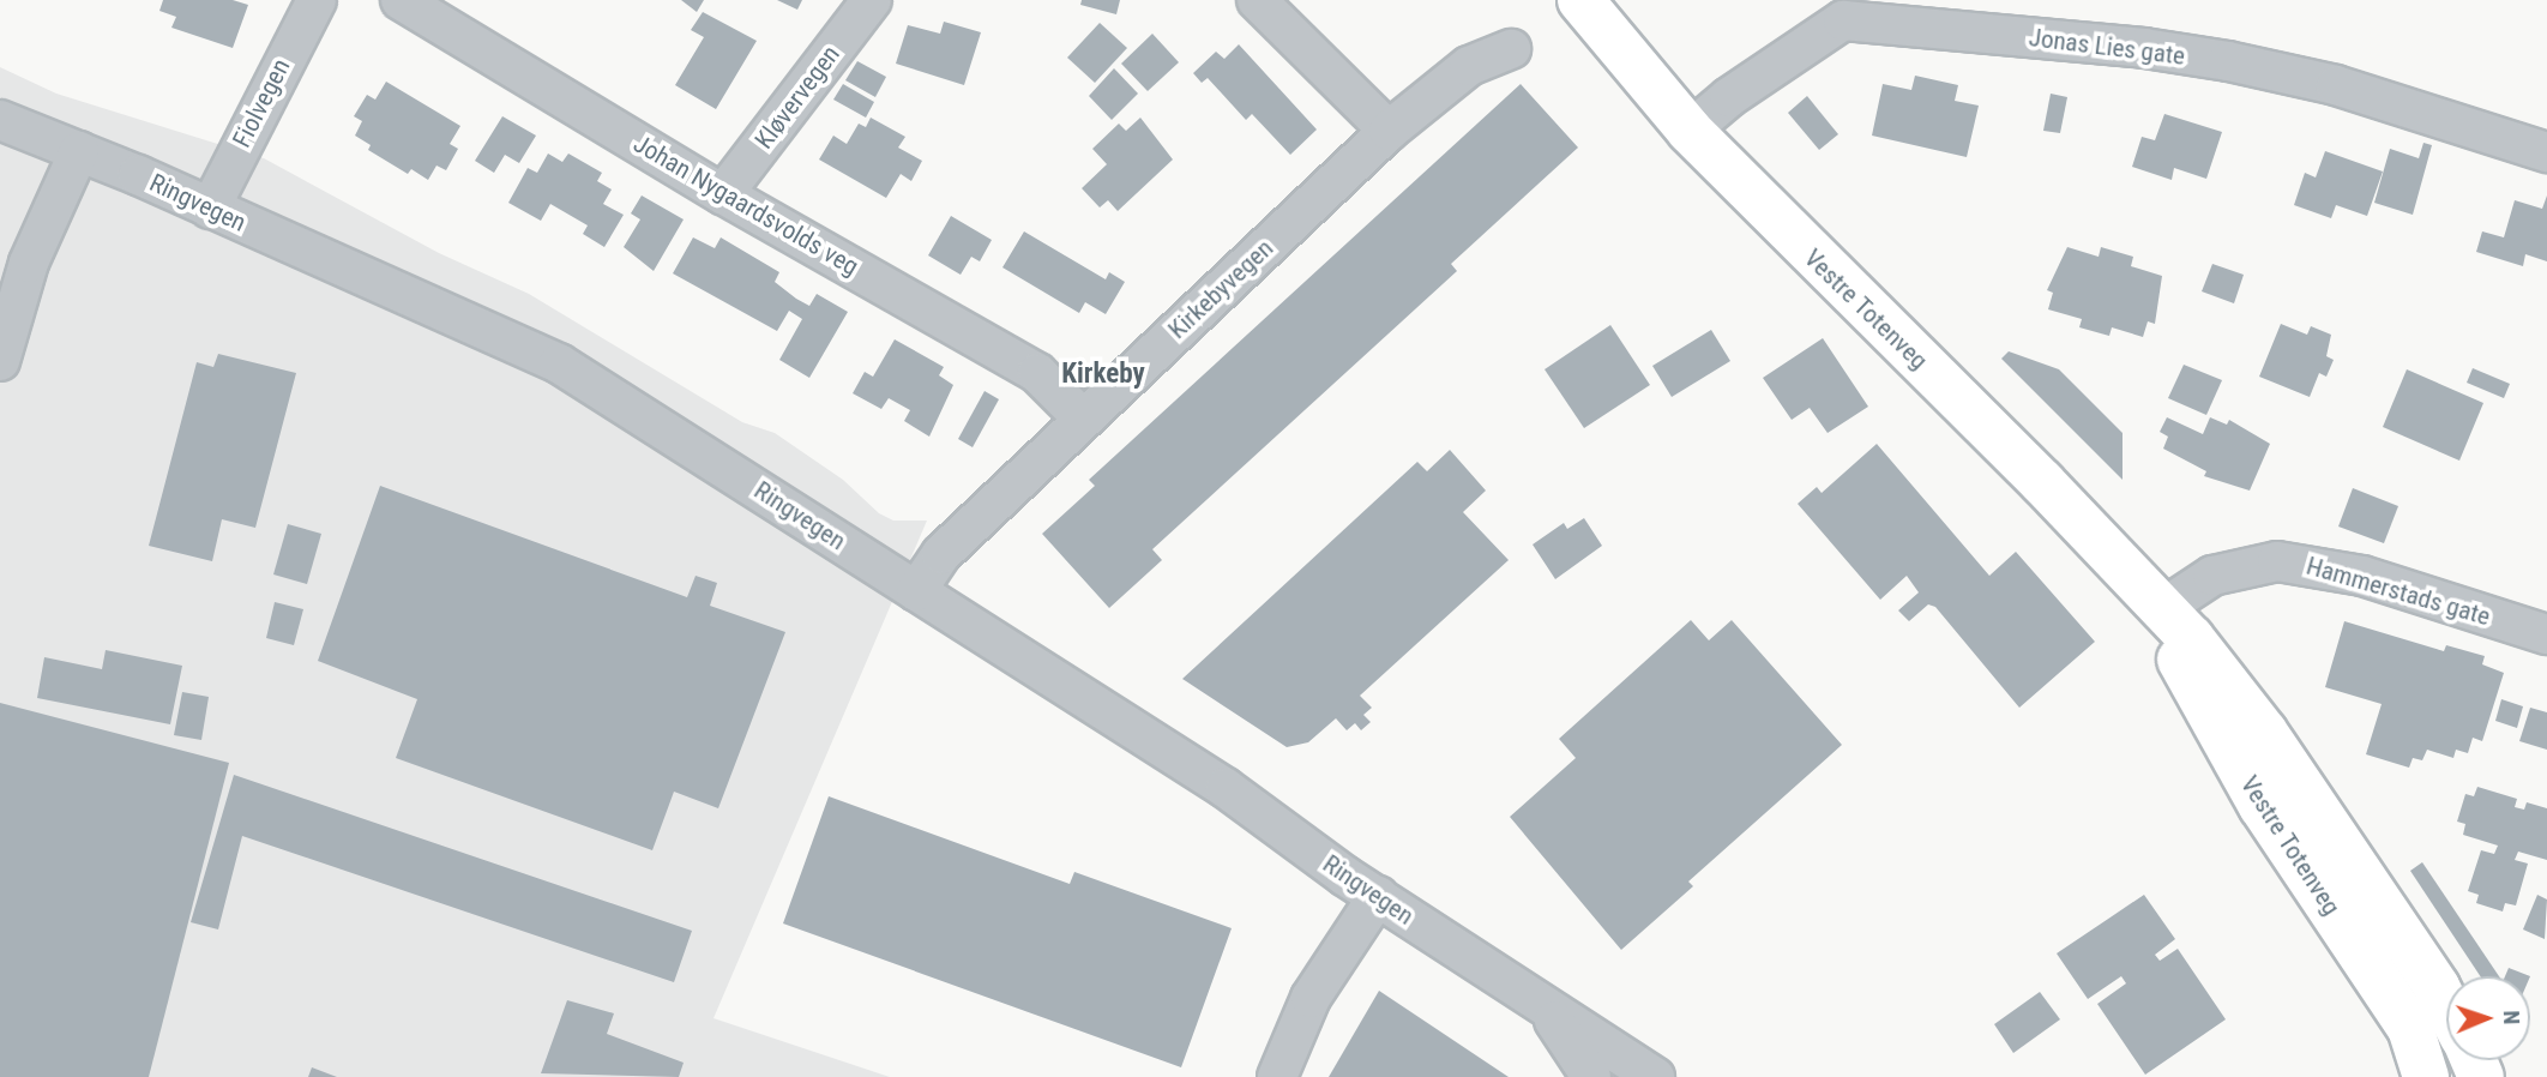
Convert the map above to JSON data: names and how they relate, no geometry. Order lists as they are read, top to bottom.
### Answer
{
  "streets": {
    "main road": ["Vestre Totenveg"],
    "street": [
      "Jonas Lies gate",
      "Kløvervegen",
      "Fiolvegen",
      "Ringvegen",
      "Johan Nygaardsvolds veg",
      "Kirkebyvegen",
      "Hammerstads gate"
    ]
  },
  "crossings": [
    ["Jonas Lies gate", "Vestre Totenveg"],
    ["Kløvervegen", "Johan Nygaardsvolds veg"],
    ["Fiolvegen", "Ringvegen"],
    ["Ringvegen", "Kirkebyvegen"],
    ["Johan Nygaardsvolds veg", "Kirkebyvegen"],
    ["Vestre Totenveg", "Hammerstads gate"]
  ],
  "districts": ["Kirkeby"],
  "north": "right"
}
